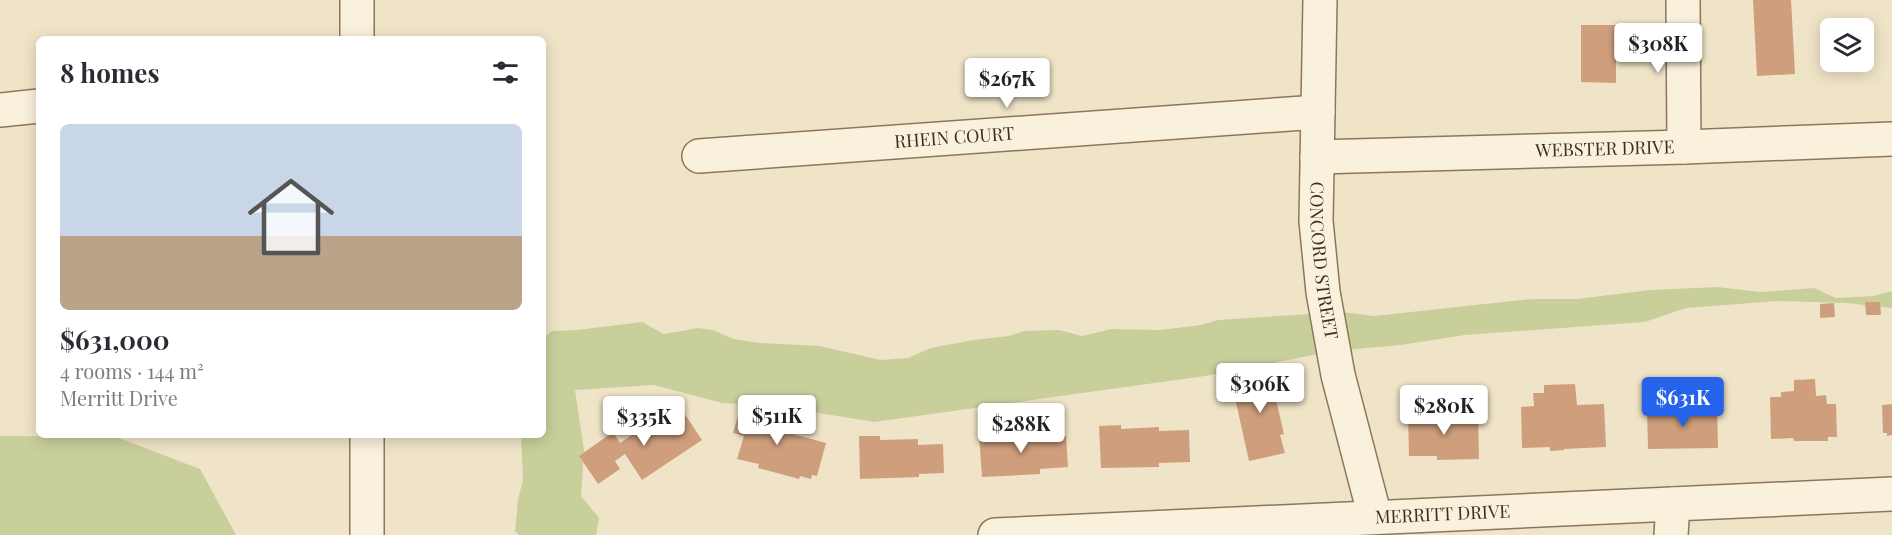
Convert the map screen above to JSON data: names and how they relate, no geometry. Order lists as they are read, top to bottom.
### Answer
{
  "streets": {
    "street": [
      "RHEIN COURT",
      "WEBSTER DRIVE",
      "CONCORD STREET",
      "MERRITT DRIVE"
    ]
  },
  "crossings": [
    ["RHEIN COURT", "CONCORD STREET"],
    ["WEBSTER DRIVE", "CONCORD STREET"],
    ["CONCORD STREET", "MERRITT DRIVE"]
  ],
  "page": {
    "price": [
      "$308K",
      "$267K",
      "$306K",
      "$631K",
      "$280K",
      "$511K",
      "$335K",
      "$288K"
    ],
    "heading": "8 homes",
    "list": [
      {
        "name": "$631,000",
        "note": "4 rooms · 144 m² · Merritt Drive"
      }
    ]
  }
}
